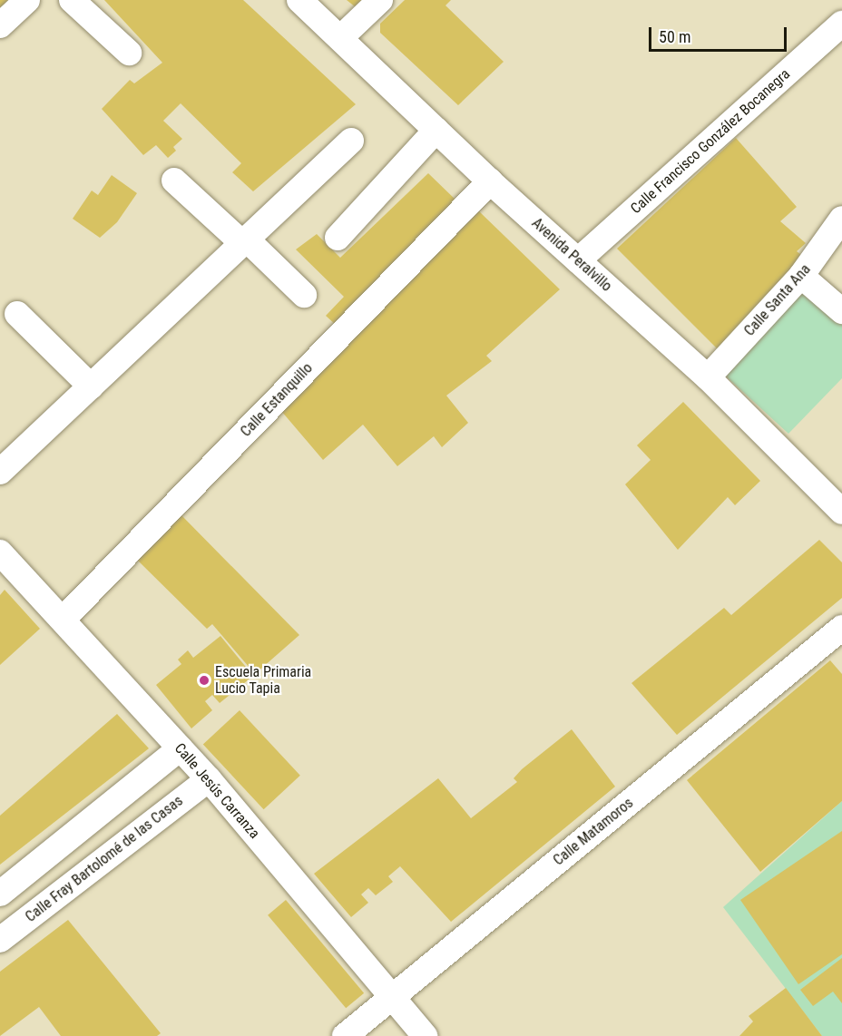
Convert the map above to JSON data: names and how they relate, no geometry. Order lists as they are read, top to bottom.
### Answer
{
  "streets": {
    "street": [
      "Calle Francisco González Bocanegra",
      "Avenida Peralvillo",
      "Calle Santa Ana",
      "Calle Estanquillo",
      "Calle Jesús Carranza",
      "Calle Matamoros",
      "Calle Fray Bartolomé de las Casas"
    ]
  },
  "crossings": [
    ["Calle Francisco González Bocanegra", "Avenida Peralvillo"],
    ["Avenida Peralvillo", "Calle Santa Ana"],
    ["Avenida Peralvillo", "Calle Estanquillo"],
    ["Calle Estanquillo", "Calle Jesús Carranza"],
    ["Calle Jesús Carranza", "Calle Matamoros"],
    ["Calle Jesús Carranza", "Calle Fray Bartolomé de las Casas"]
  ],
  "places": ["Escuela Primaria Lucio Tapia"],
  "scale_bar": "50 m"
}
